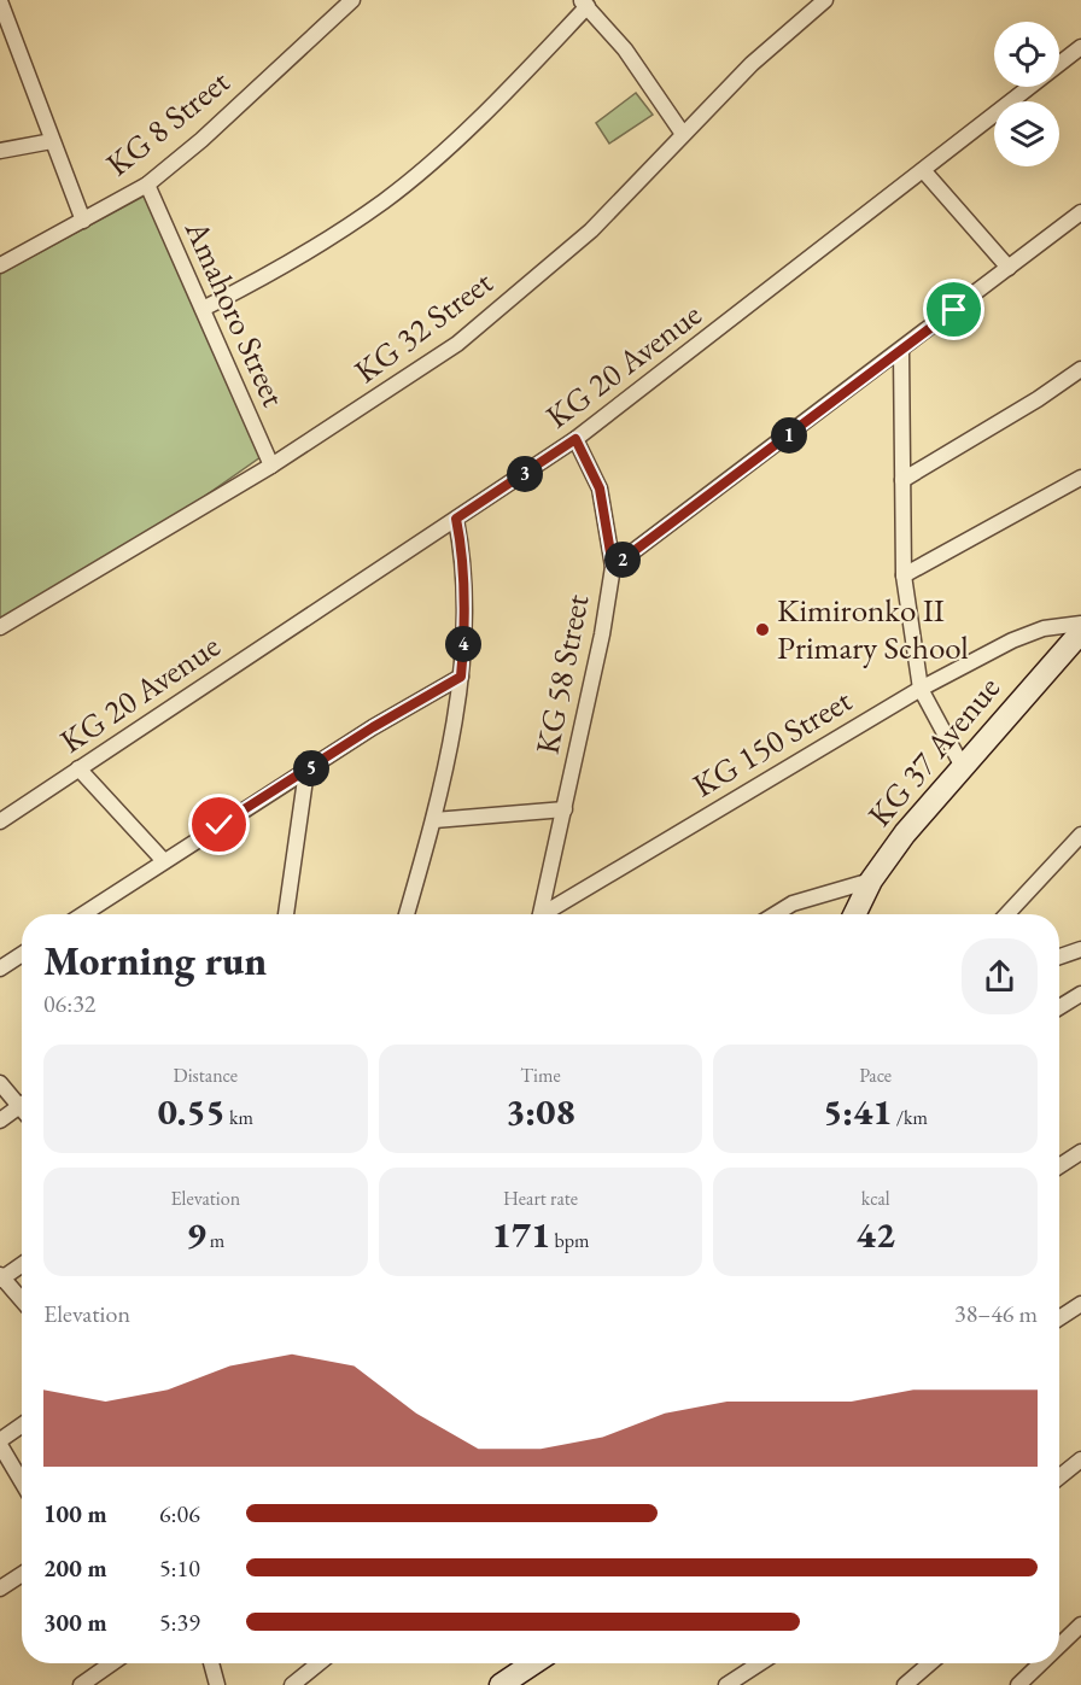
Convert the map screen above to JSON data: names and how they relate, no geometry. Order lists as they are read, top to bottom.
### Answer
{
  "streets": {
    "street": [
      "KG 8 Street",
      "Amahoro Street",
      "KG 32 Street",
      "KG 20 Avenue",
      "KG 58 Street",
      "KG 150 Street",
      "KG 37 Avenue"
    ]
  },
  "crossings": [
    ["KG 8 Street", "Amahoro Street"],
    ["Amahoro Street", "KG 32 Street"],
    ["KG 20 Avenue", "KG 58 Street"]
  ],
  "places": ["Kimironko II Primary School"],
  "page": {
    "pins": [
      "1",
      "3",
      "2",
      "4",
      "5"
    ],
    "heading": ["Morning run", "06:32"],
    "stats": [
      ["Distance", "0.55 km"],
      ["Time", "3:08"],
      ["Pace", "5:41 /km"],
      ["Elevation", "9 m"],
      ["Heart rate", "171 bpm"],
      ["kcal", "42"]
    ],
    "chart": ["Elevation", "38–46 m"],
    "list": [
      {
        "name": "100 m",
        "note": "6:06"
      },
      {
        "name": "200 m",
        "note": "5:10"
      },
      {
        "name": "300 m",
        "note": "5:39"
      }
    ]
  }
}
